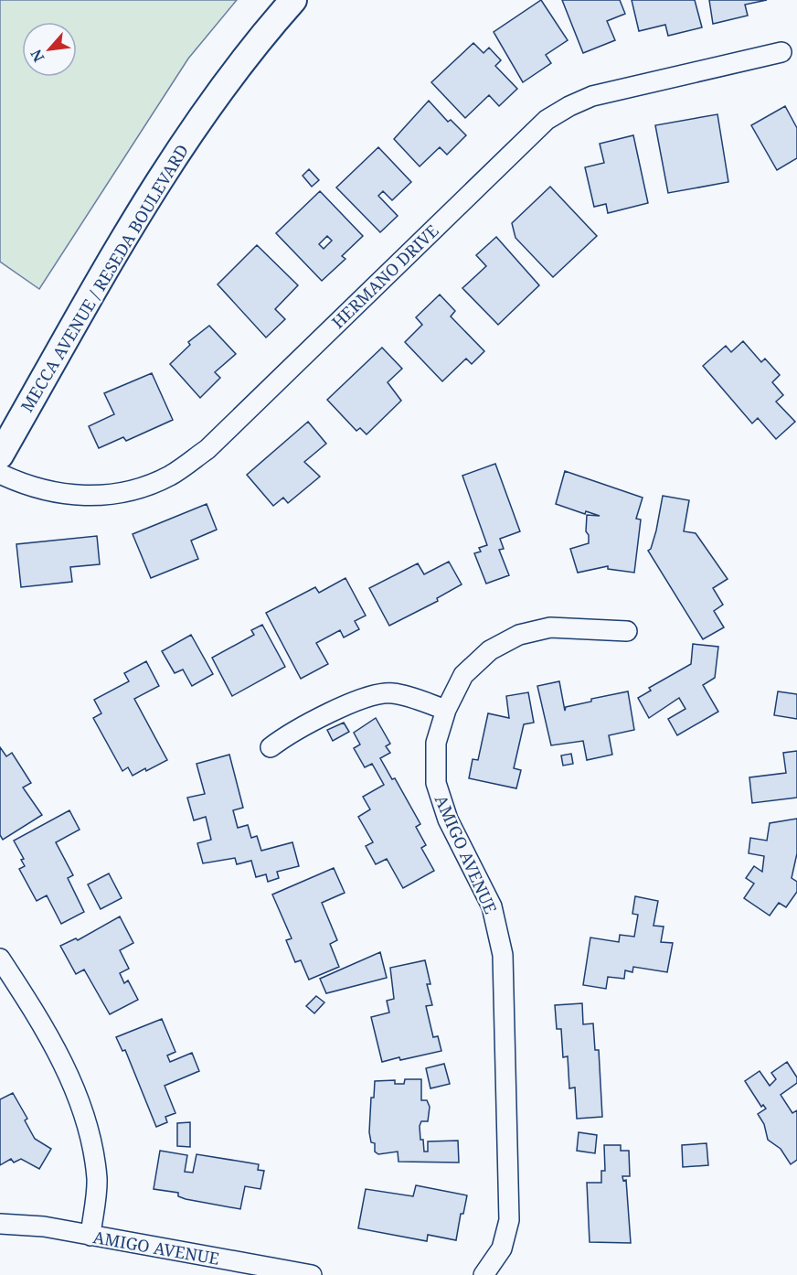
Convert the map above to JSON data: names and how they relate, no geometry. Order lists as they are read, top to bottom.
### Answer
{
  "streets": {
    "main road": ["MECCA AVENUE / RESEDA BOULEVARD"],
    "street": ["HERMANO DRIVE", "AMIGO AVENUE"]
  },
  "north": "bottom left"
}
